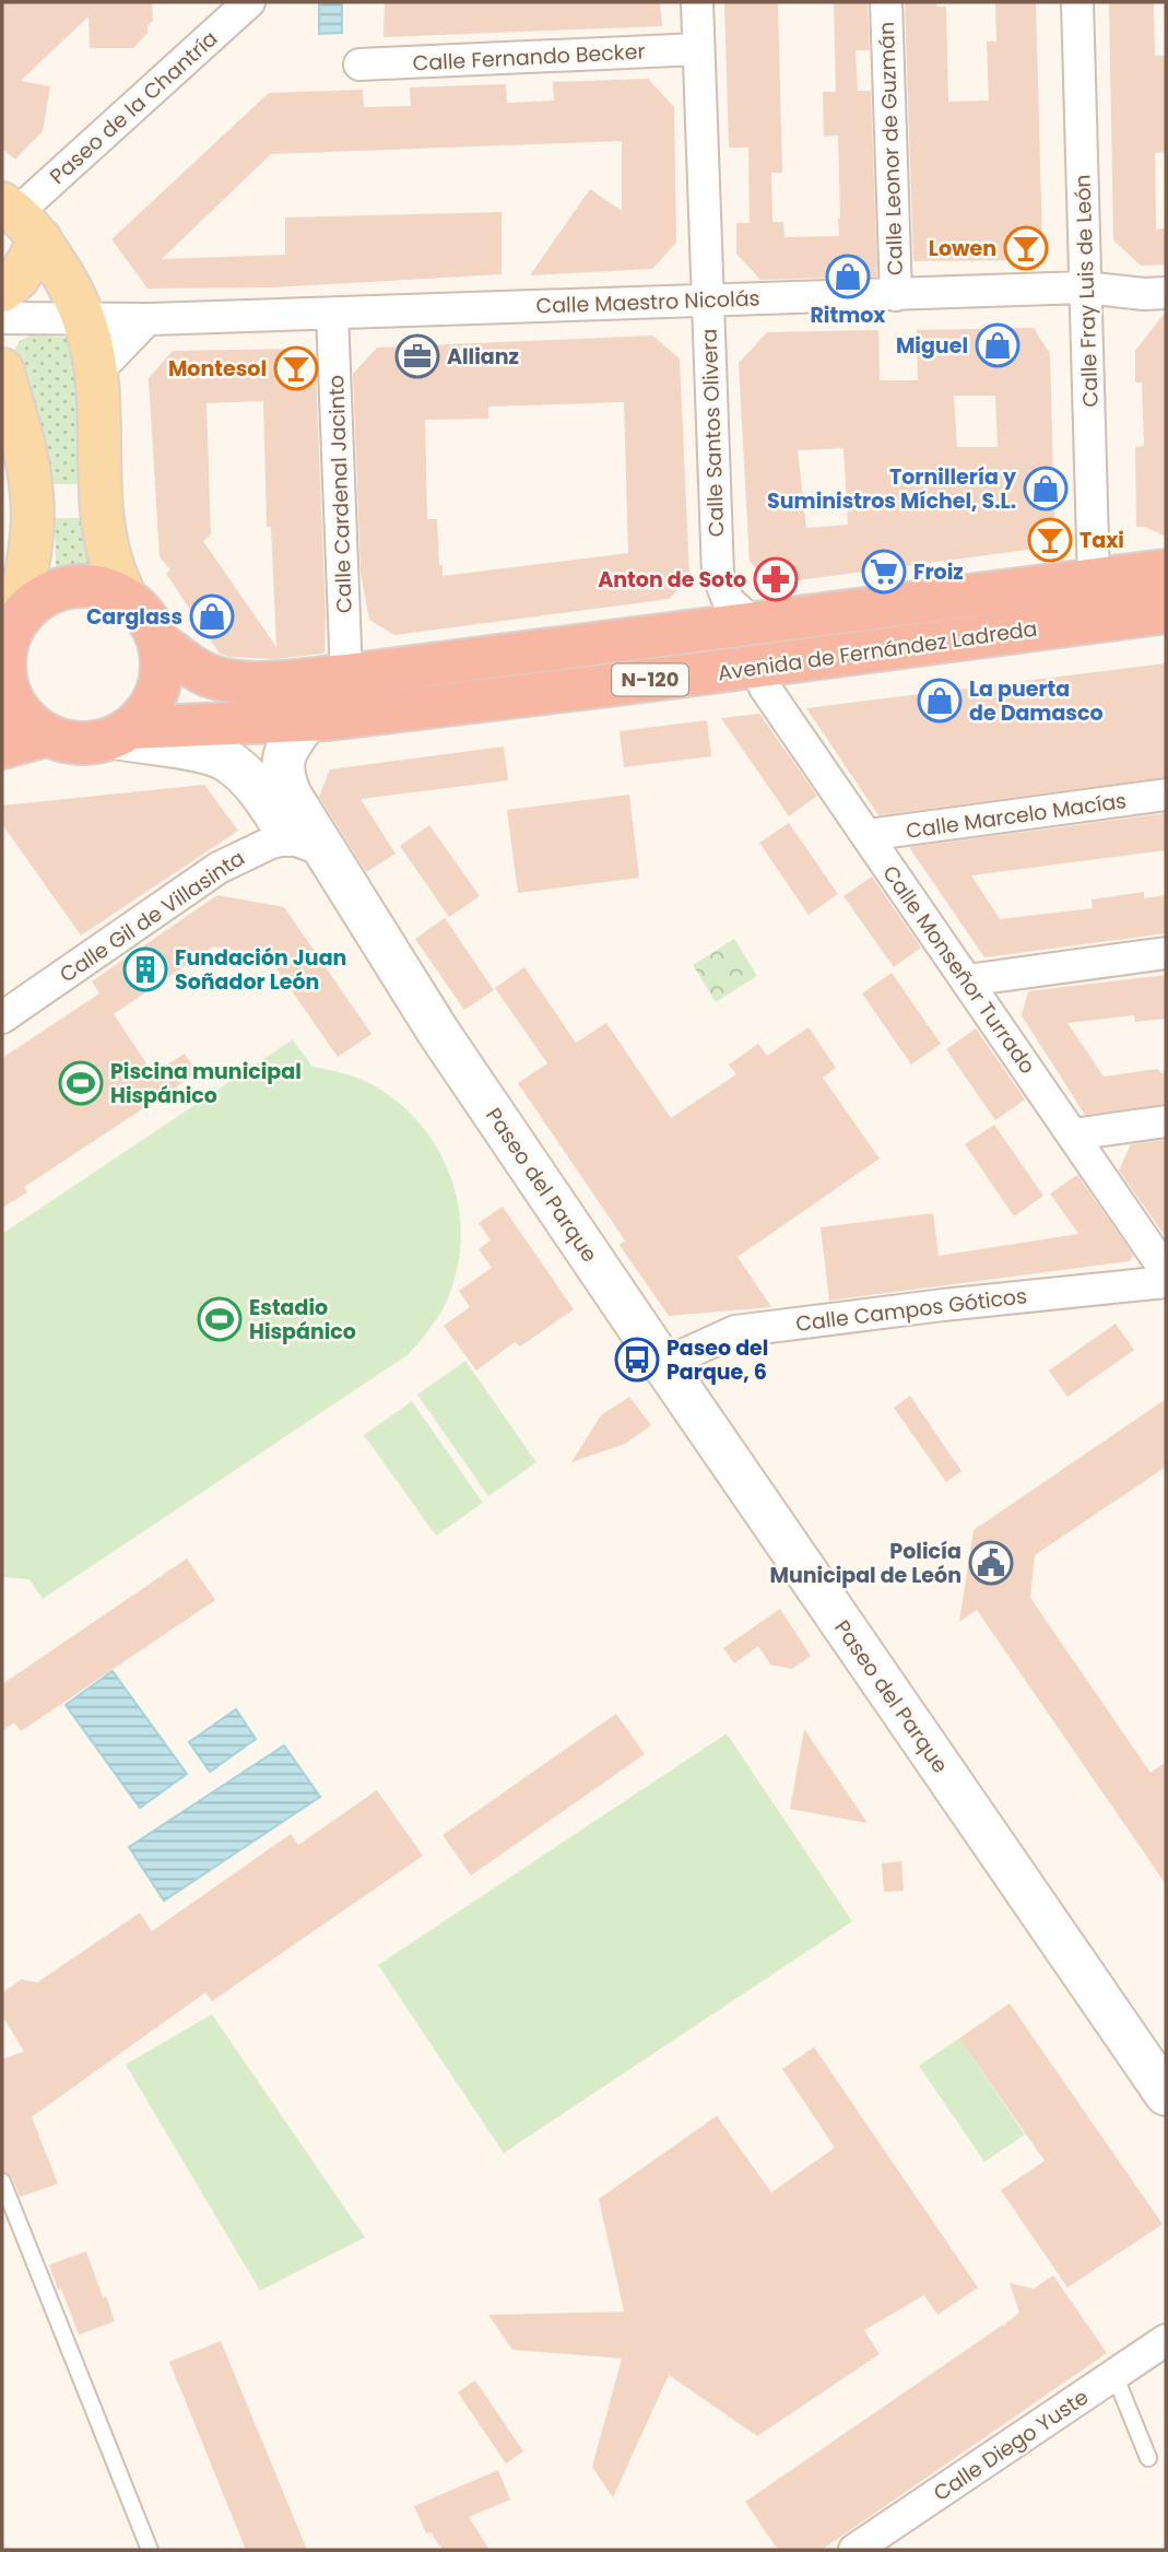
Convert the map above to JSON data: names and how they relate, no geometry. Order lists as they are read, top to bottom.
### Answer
{
  "streets": {
    "highway": ["Avenida de Fernández Ladreda", "N-120"],
    "street": [
      "Calle Fernando Becker",
      "Paseo de la Chantría",
      "Calle Leonor de Guzmán",
      "Calle Fray Luis de León",
      "Calle Maestro Nicolás",
      "Calle Santos Olivera",
      "Calle Cardenal Jacinto",
      "Calle Marcelo Macías",
      "Calle Gil de Villasinta",
      "Calle Monseñor Turrado",
      "Paseo del Parque",
      "Calle Campos Góticos",
      "Calle Diego Yuste"
    ]
  },
  "crossings": [
    ["Calle Fernando Becker", "Calle Santos Olivera"],
    ["Calle Leonor de Guzmán", "Calle Maestro Nicolás"],
    ["Calle Fray Luis de León", "Calle Maestro Nicolás"],
    ["Calle Fray Luis de León", "Avenida de Fernández Ladreda"],
    ["Calle Maestro Nicolás", "Calle Santos Olivera"],
    ["Calle Maestro Nicolás", "Calle Cardenal Jacinto"],
    ["Calle Santos Olivera", "Avenida de Fernández Ladreda"],
    ["Calle Cardenal Jacinto", "Avenida de Fernández Ladreda"],
    ["Avenida de Fernández Ladreda", "N-120"],
    ["Avenida de Fernández Ladreda", "Calle Monseñor Turrado"],
    ["Avenida de Fernández Ladreda", "Paseo del Parque"],
    ["N-120", "Paseo del Parque"],
    ["Calle Marcelo Macías", "Calle Monseñor Turrado"],
    ["Calle Gil de Villasinta", "Paseo del Parque"],
    ["Paseo del Parque", "Calle Campos Góticos"]
  ],
  "places": {
    "bar": ["Lowen", "Montesol", "Taxi"],
    "shop": [
      "Ritmox",
      "Miguel",
      "Tornillería y Suministros Míchel, S.L.",
      "Carglass",
      "La puerta de Damasco"
    ],
    "office": ["Allianz"],
    "supermarket": ["Froiz"],
    "pharmacy": ["Anton de Soto"],
    "building": ["Fundación Juan Soñador León"],
    "sports": ["Piscina municipal Hispánico", "Estadio Hispánico"],
    "bus stop": ["Paseo del Parque, 6"],
    "public building": ["Policía Municipal de León"]
  }
}
